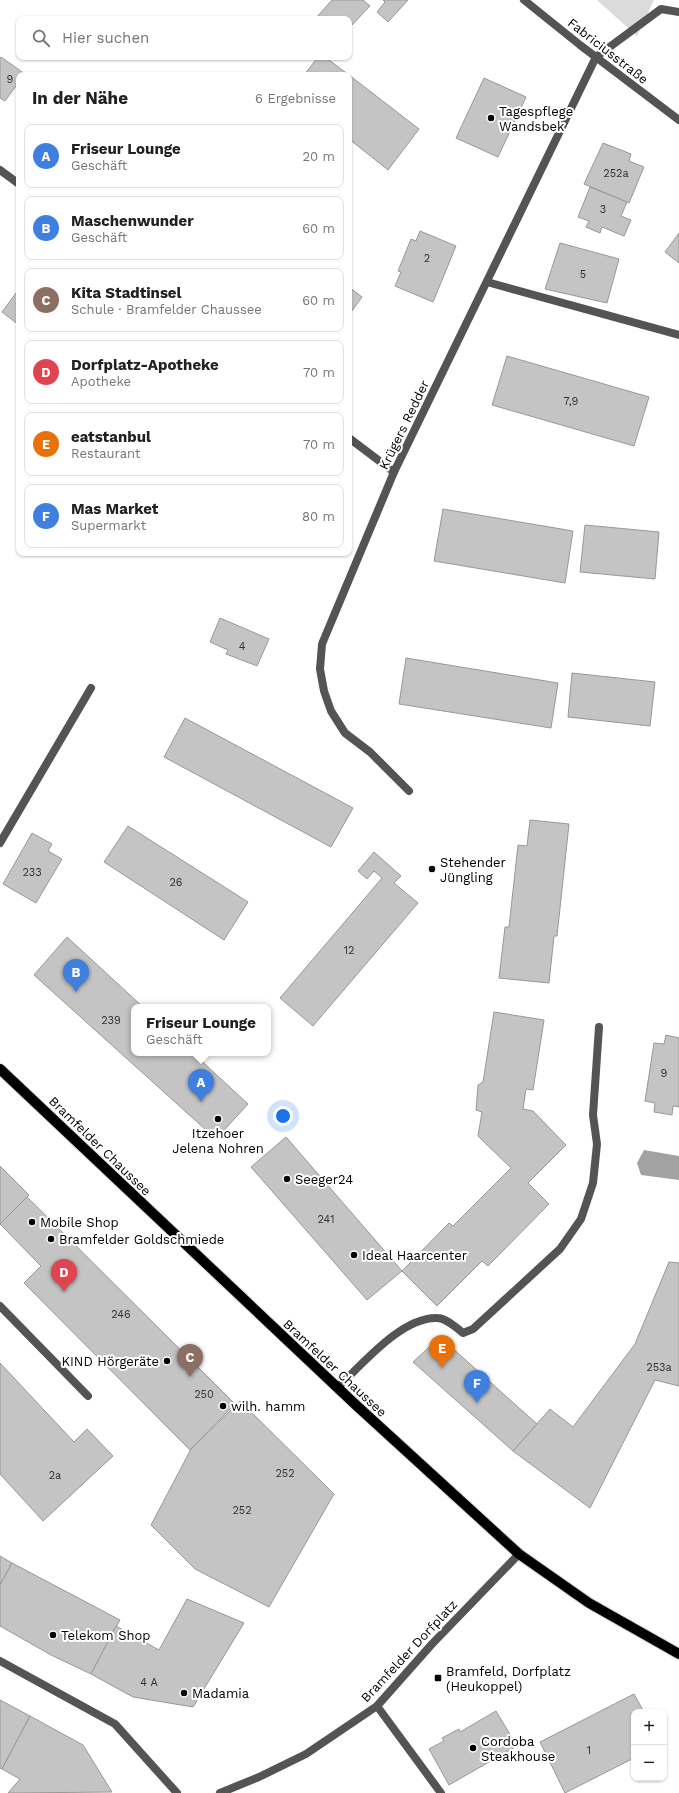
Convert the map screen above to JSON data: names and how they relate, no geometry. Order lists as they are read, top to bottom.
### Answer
{
  "streets": {
    "main road": ["Bramfelder Chaussee"],
    "street": ["Fabriciusstraße", "Krügers Redder", "Bramfelder Dorfplatz"]
  },
  "crossings": [
    ["Fabriciusstraße", "Krügers Redder"],
    ["Bramfelder Chaussee", "Bramfelder Dorfplatz"]
  ],
  "places": {
    "other": [
      "Tagespflege Wandsbek",
      "Stehender Jüngling",
      "Itzehoer Jelena Nohren",
      "Seeger24",
      "Mobile Shop",
      "Bramfelder Goldschmiede",
      "Ideal Haarcenter",
      "KIND Hörgeräte",
      "wilh. hamm",
      "Telekom Shop",
      "Madamia",
      "Cordoba Steakhouse"
    ],
    "transit": ["Bramfeld, Dorfplatz (Heukoppel)"]
  },
  "house_numbers": [
    "9",
    "252a",
    "3",
    "2",
    "5",
    "7,9",
    "4",
    "233",
    "26",
    "12",
    "239",
    "9",
    "241",
    "246",
    "253a",
    "250",
    "252",
    "2a",
    "252",
    "4 A",
    "1"
  ],
  "page": {
    "search": "Hier suchen",
    "heading": ["In der Nähe", "6 Ergebnisse"],
    "list": [
      {
        "mark": "A",
        "name": "Friseur Lounge",
        "note": "Geschäft",
        "value": "20 m"
      },
      {
        "mark": "B",
        "name": "Maschenwunder",
        "note": "Geschäft",
        "value": "60 m"
      },
      {
        "mark": "C",
        "name": "Kita Stadtinsel",
        "note": "Schule · Bramfelder Chaussee",
        "value": "60 m"
      },
      {
        "mark": "D",
        "name": "Dorfplatz-Apotheke",
        "note": "Apotheke",
        "value": "70 m"
      },
      {
        "mark": "E",
        "name": "eatstanbul",
        "note": "Restaurant",
        "value": "70 m"
      },
      {
        "mark": "F",
        "name": "Mas Market",
        "note": "Supermarkt",
        "value": "80 m"
      }
    ],
    "pins": [
      "B",
      "A",
      "D",
      "E",
      "C",
      "F"
    ],
    "popup": ["Friseur Lounge", "Geschäft"],
    "map_buttons": ["+", "−"]
  }
}
